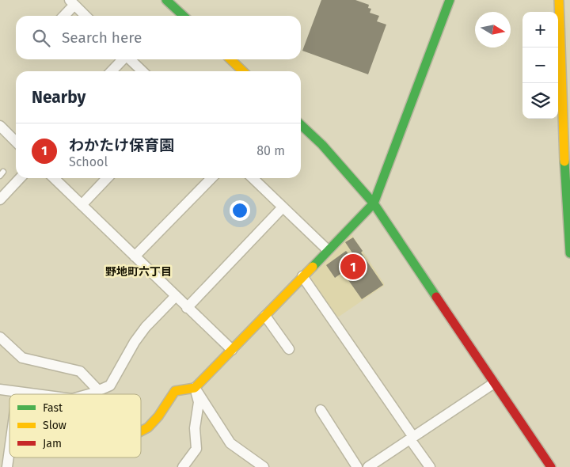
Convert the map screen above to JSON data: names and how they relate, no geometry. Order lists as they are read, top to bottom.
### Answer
{
  "districts": ["野地町六丁目"],
  "legend": ["Fast", "Slow", "Jam"],
  "north": "right",
  "page": {
    "map_buttons": ["+", "−"],
    "search": "Search here",
    "heading": "Nearby",
    "list": [
      {
        "mark": "1",
        "name": "わかたけ保育園",
        "note": "School",
        "value": "80 m"
      }
    ],
    "pins": "1"
  }
}
